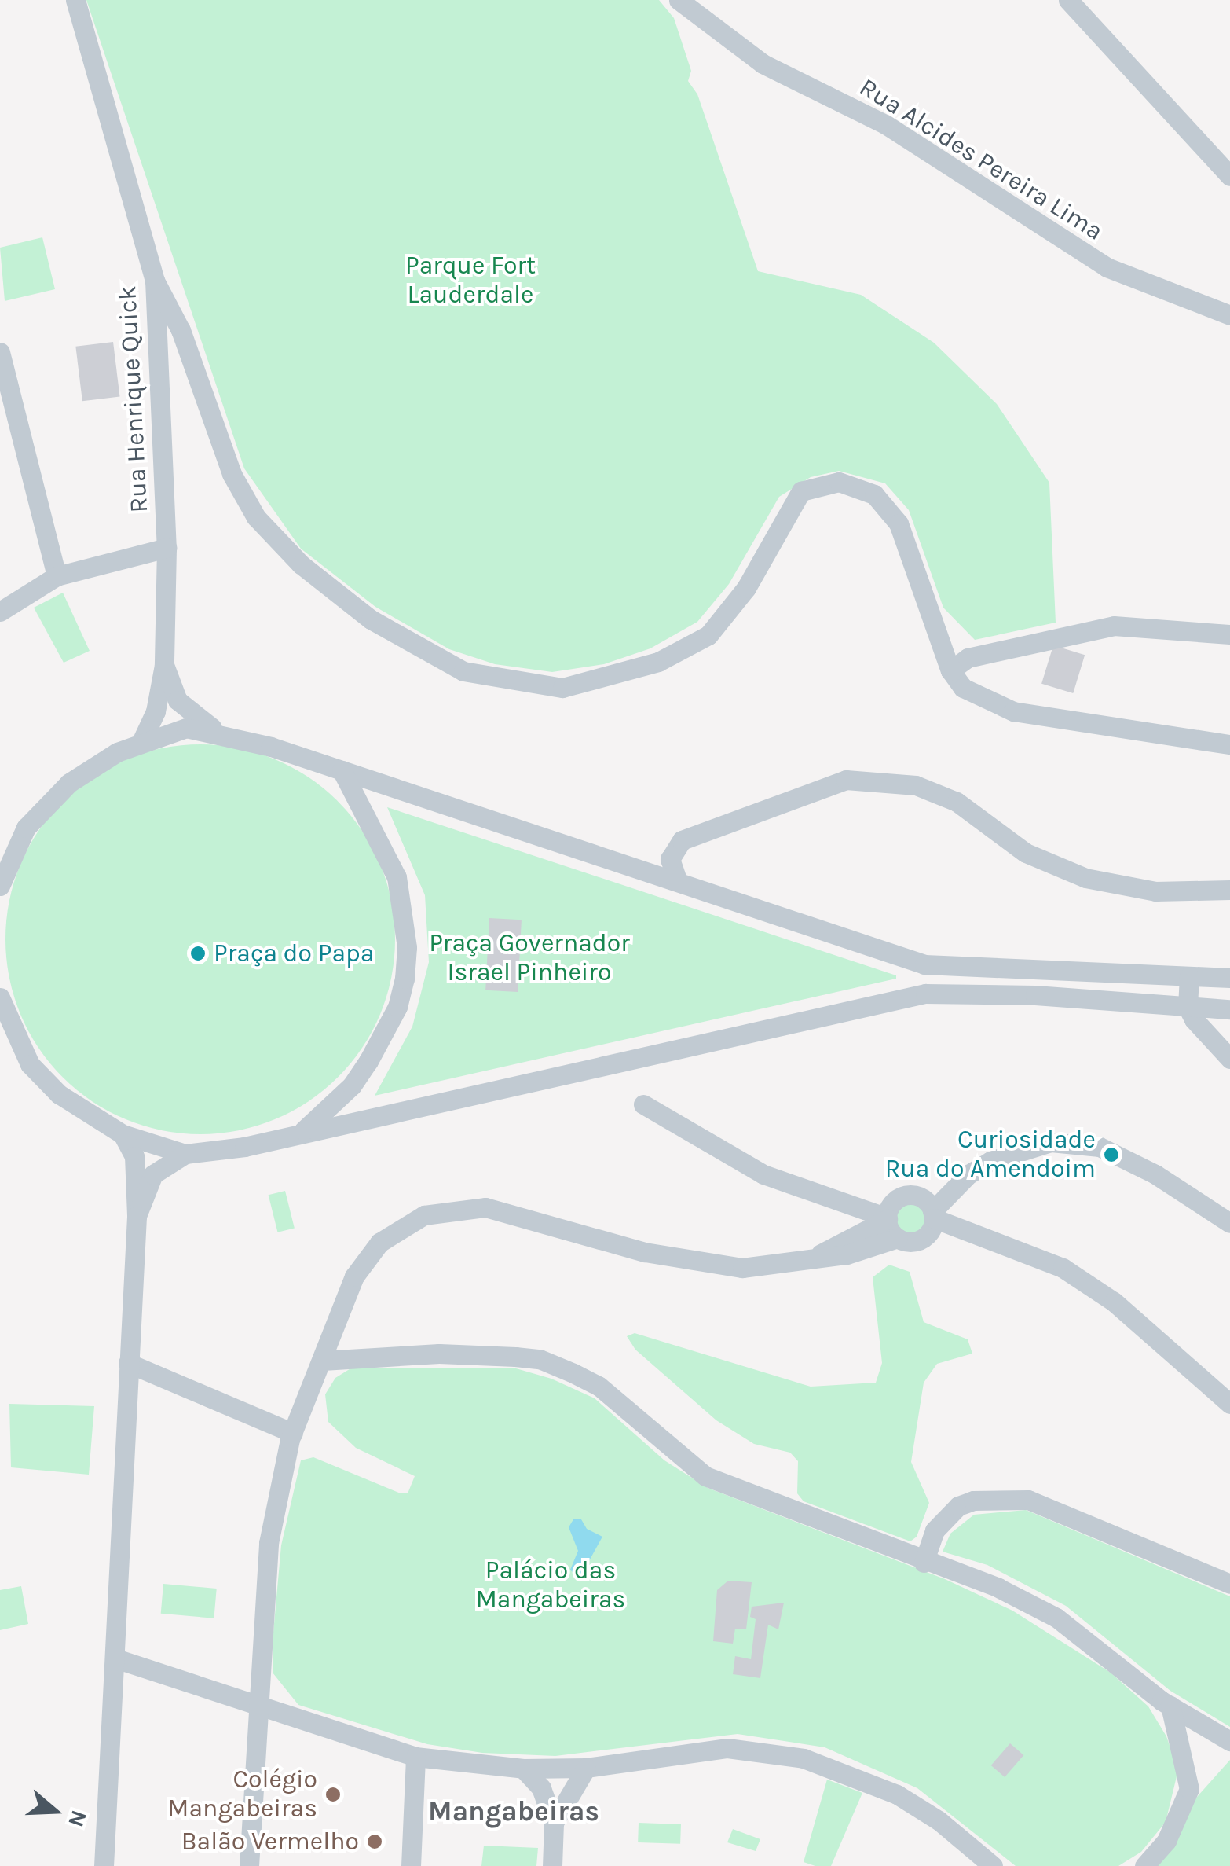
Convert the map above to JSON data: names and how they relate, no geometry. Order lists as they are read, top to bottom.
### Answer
{
  "streets": {
    "street": ["Rua Alcides Pereira Lima", "Rua Henrique Quick"]
  },
  "districts": ["Mangabeiras"],
  "parks": ["Parque Fort Lauderdale", "Praça Governador Israel Pinheiro", "Palácio das Mangabeiras"],
  "places": [
    "Praça do Papa",
    "Curiosidade Rua do Amendoim",
    "Colégio Mangabeiras",
    "Balão Vermelho"
  ],
  "north": "right"
}
